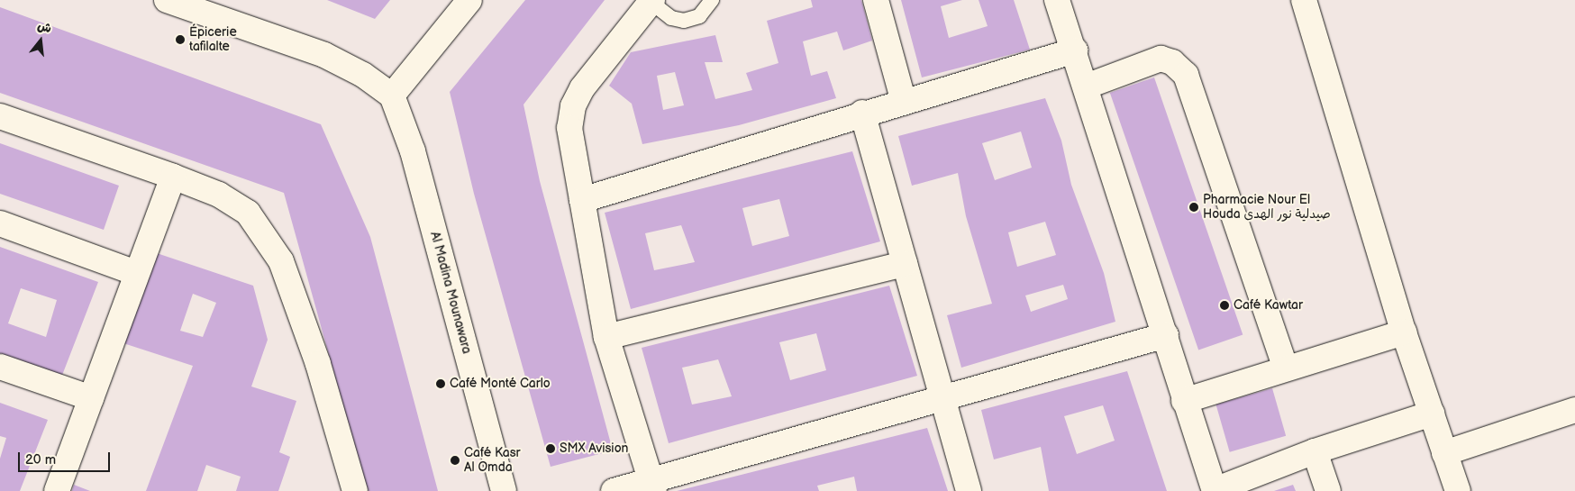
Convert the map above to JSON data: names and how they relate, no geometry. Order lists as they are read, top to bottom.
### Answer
{
  "streets": {
    "street": ["Al Madina Mounawara"]
  },
  "places": [
    "Épicerie tafilalte",
    "Pharmacie Nour El Houda صيدلية نور الهدى",
    "Café Kawtar",
    "Café Monté Carlo",
    "SMX Avision",
    "Café Kasr Al Omda"
  ],
  "scale_bar": "20 m",
  "north": "top"
}
